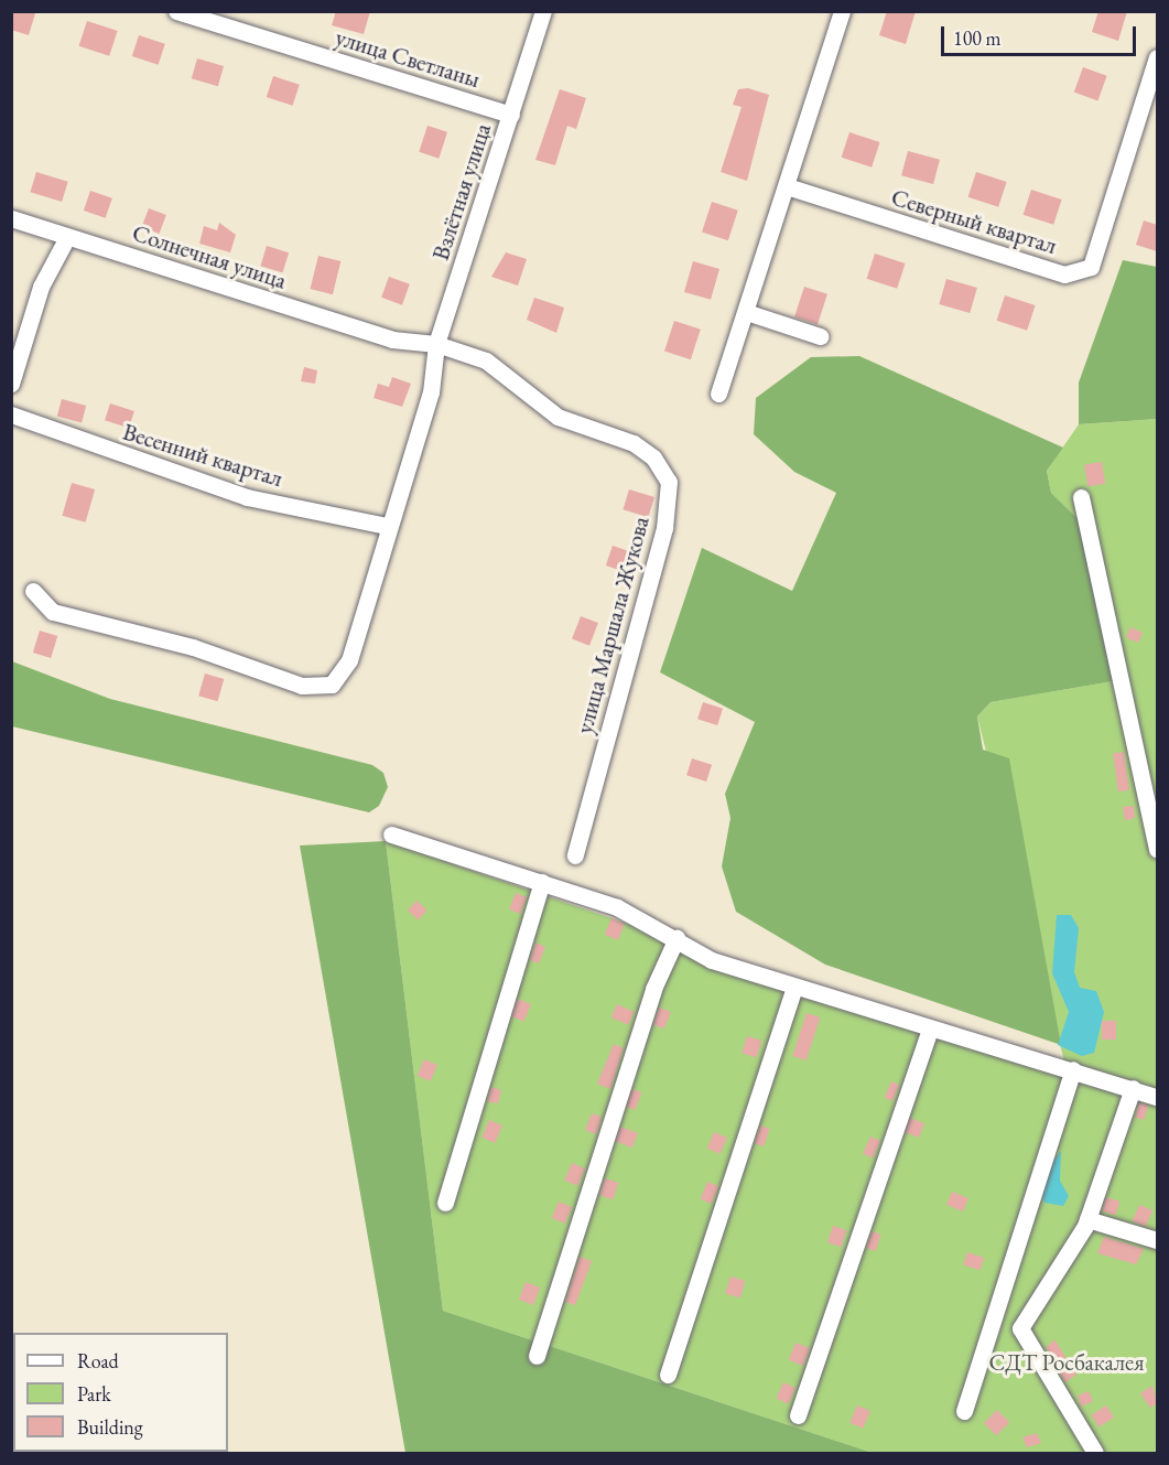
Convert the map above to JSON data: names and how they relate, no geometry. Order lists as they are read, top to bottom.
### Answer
{
  "streets": {
    "street": [
      "улица Светланы",
      "Взлётная улица",
      "Северный квартал",
      "Солнечная улица",
      "Весенний квартал",
      "улица Маршала Жукова"
    ]
  },
  "crossings": [
    ["улица Светланы", "Взлётная улица"],
    ["Взлётная улица", "Солнечная улица"],
    ["Взлётная улица", "Весенний квартал"],
    ["Взлётная улица", "улица Маршала Жукова"],
    ["Солнечная улица", "улица Маршала Жукова"]
  ],
  "parks": ["СДТ Росбакалея"],
  "legend": ["Road", "Park", "Building"],
  "scale_bar": "100 m"
}
